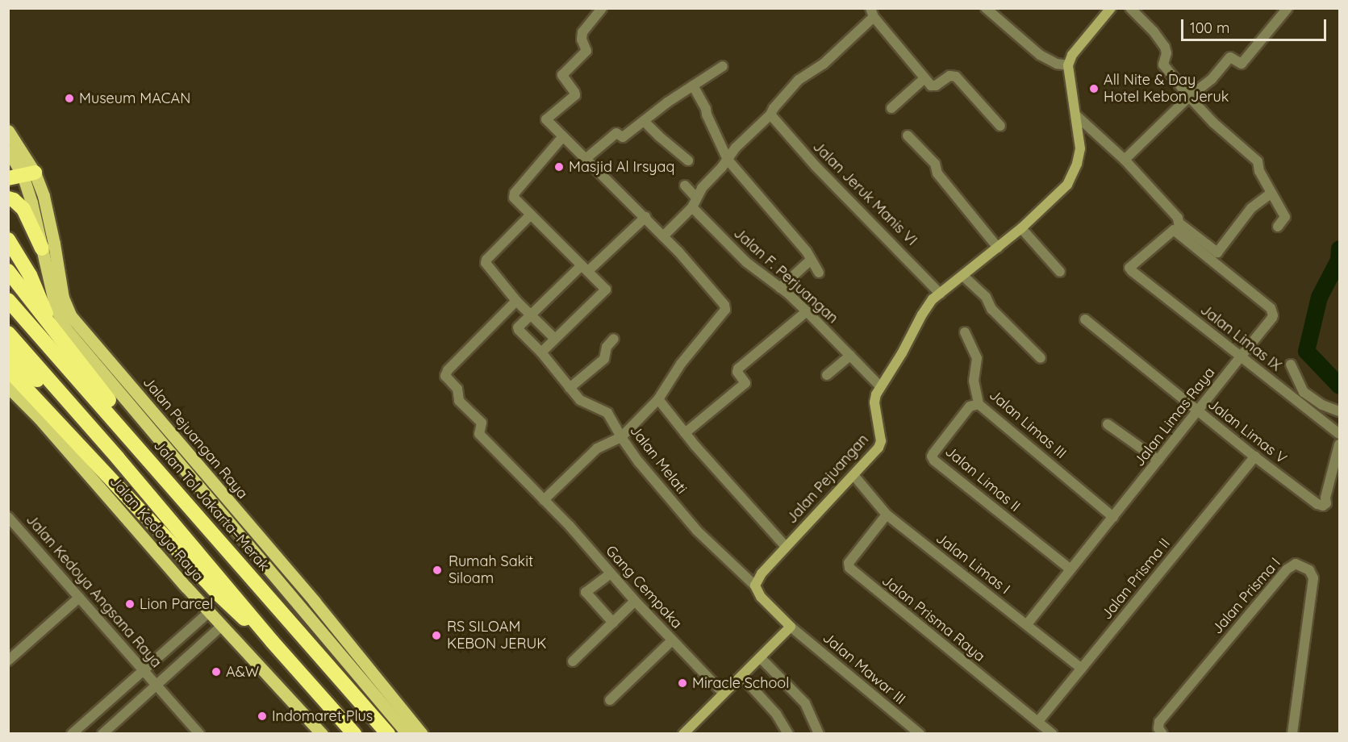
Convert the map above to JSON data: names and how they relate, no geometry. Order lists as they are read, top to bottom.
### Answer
{
  "streets": {
    "highway": ["Jalan Tol Jakarta–Merak"],
    "main road": ["Jalan Pejuangan Raya", "Jalan Kedoya Raya"],
    "street": [
      "Jalan Jeruk Manis VI",
      "Jalan F. Perjuangan",
      "Jalan Limas IX",
      "Jalan Limas Raya",
      "Jalan Limas III",
      "Jalan Limas V",
      "Jalan Melati",
      "Jalan Pejuangan",
      "Jalan Limas II",
      "Jalan Limas I",
      "Jalan Prisma II",
      "Gang Cempaka",
      "Jalan Kedoya Angsana Raya",
      "Jalan Prisma I",
      "Jalan Prisma Raya",
      "Jalan Mawar III"
    ]
  },
  "crossings": [
    ["Jalan Jeruk Manis VI", "Jalan Pejuangan"],
    ["Jalan F. Perjuangan", "Jalan Pejuangan"],
    ["Jalan Limas IX", "Jalan Limas Raya"],
    ["Jalan Limas Raya", "Jalan Limas III"],
    ["Jalan Limas Raya", "Jalan Limas V"],
    ["Jalan Limas Raya", "Jalan Limas II"],
    ["Jalan Limas Raya", "Jalan Limas I"],
    ["Jalan Limas III", "Jalan Limas II"],
    ["Jalan Limas V", "Jalan Prisma II"],
    ["Jalan Melati", "Jalan Pejuangan"],
    ["Jalan Pejuangan", "Jalan Limas I"],
    ["Jalan Limas I", "Jalan Prisma II"],
    ["Jalan Limas I", "Jalan Prisma Raya"],
    ["Jalan Prisma II", "Jalan Prisma Raya"]
  ],
  "places": [
    "All Nite & Day Hotel Kebon Jeruk",
    "Museum MACAN",
    "Masjid Al Irsyaq",
    "Rumah Sakit Siloam",
    "Lion Parcel",
    "RS SILOAM KEBON JERUK",
    "A&W",
    "Miracle School",
    "Indomaret Plus"
  ],
  "scale_bar": "100 m"
}
